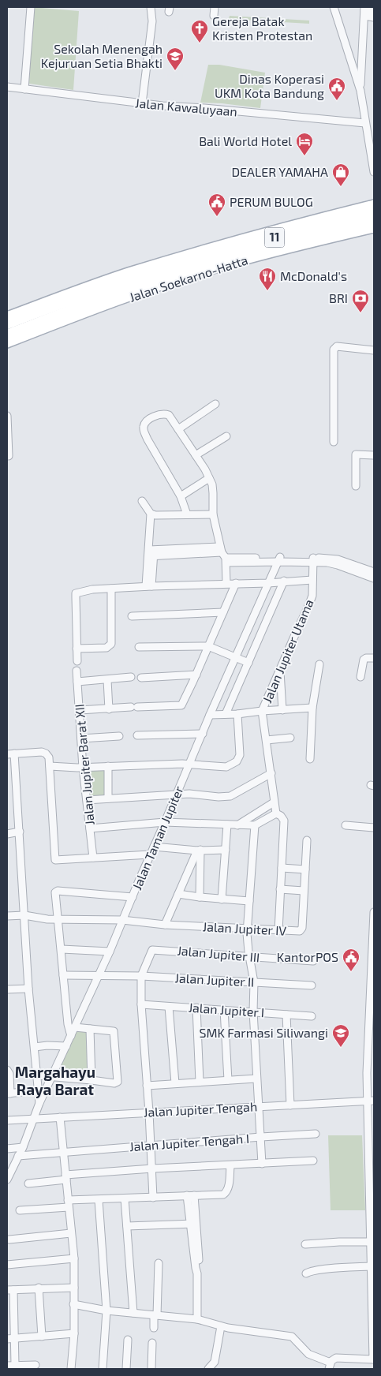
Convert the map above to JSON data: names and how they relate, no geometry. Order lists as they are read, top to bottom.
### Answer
{
  "streets": {
    "highway": ["11", "Jalan Soekarno-Hatta"],
    "street": [
      "Jalan Kawaluyaan",
      "Jalan Jupiter Utama",
      "Jalan Jupiter Barat XII",
      "Jalan Taman Jupiter",
      "Jalan Jupiter IV",
      "Jalan Jupiter III",
      "Jalan Jupiter II",
      "Jalan Jupiter I",
      "Jalan Jupiter Tengah",
      "Jalan Jupiter Tengah I"
    ]
  },
  "crossings": [
    ["Jalan Taman Jupiter", "Jalan Jupiter IV"],
    ["Jalan Taman Jupiter", "Jalan Jupiter II"],
    ["Jalan Taman Jupiter", "Jalan Jupiter Tengah"],
    ["Jalan Taman Jupiter", "Jalan Jupiter Tengah I"],
    ["Jalan Jupiter III", "Jalan Jupiter II"]
  ],
  "districts": ["Margahayu Raya Barat"],
  "places": {
    "church": ["Gereja Batak Kristen Protestan"],
    "school or university": ["Sekolah Menengah Kejuruan Setia Bhakti", "SMK Farmasi Siliwangi"],
    "public building": ["Dinas Koperasi UKM Kota Bandung", "PERUM BULOG", "KantorPOS"],
    "hotel": ["Bali World Hotel"],
    "shop": ["DEALER YAMAHA"],
    "restaurant": ["McDonald's"],
    "bank": ["BRI"]
  }
}
